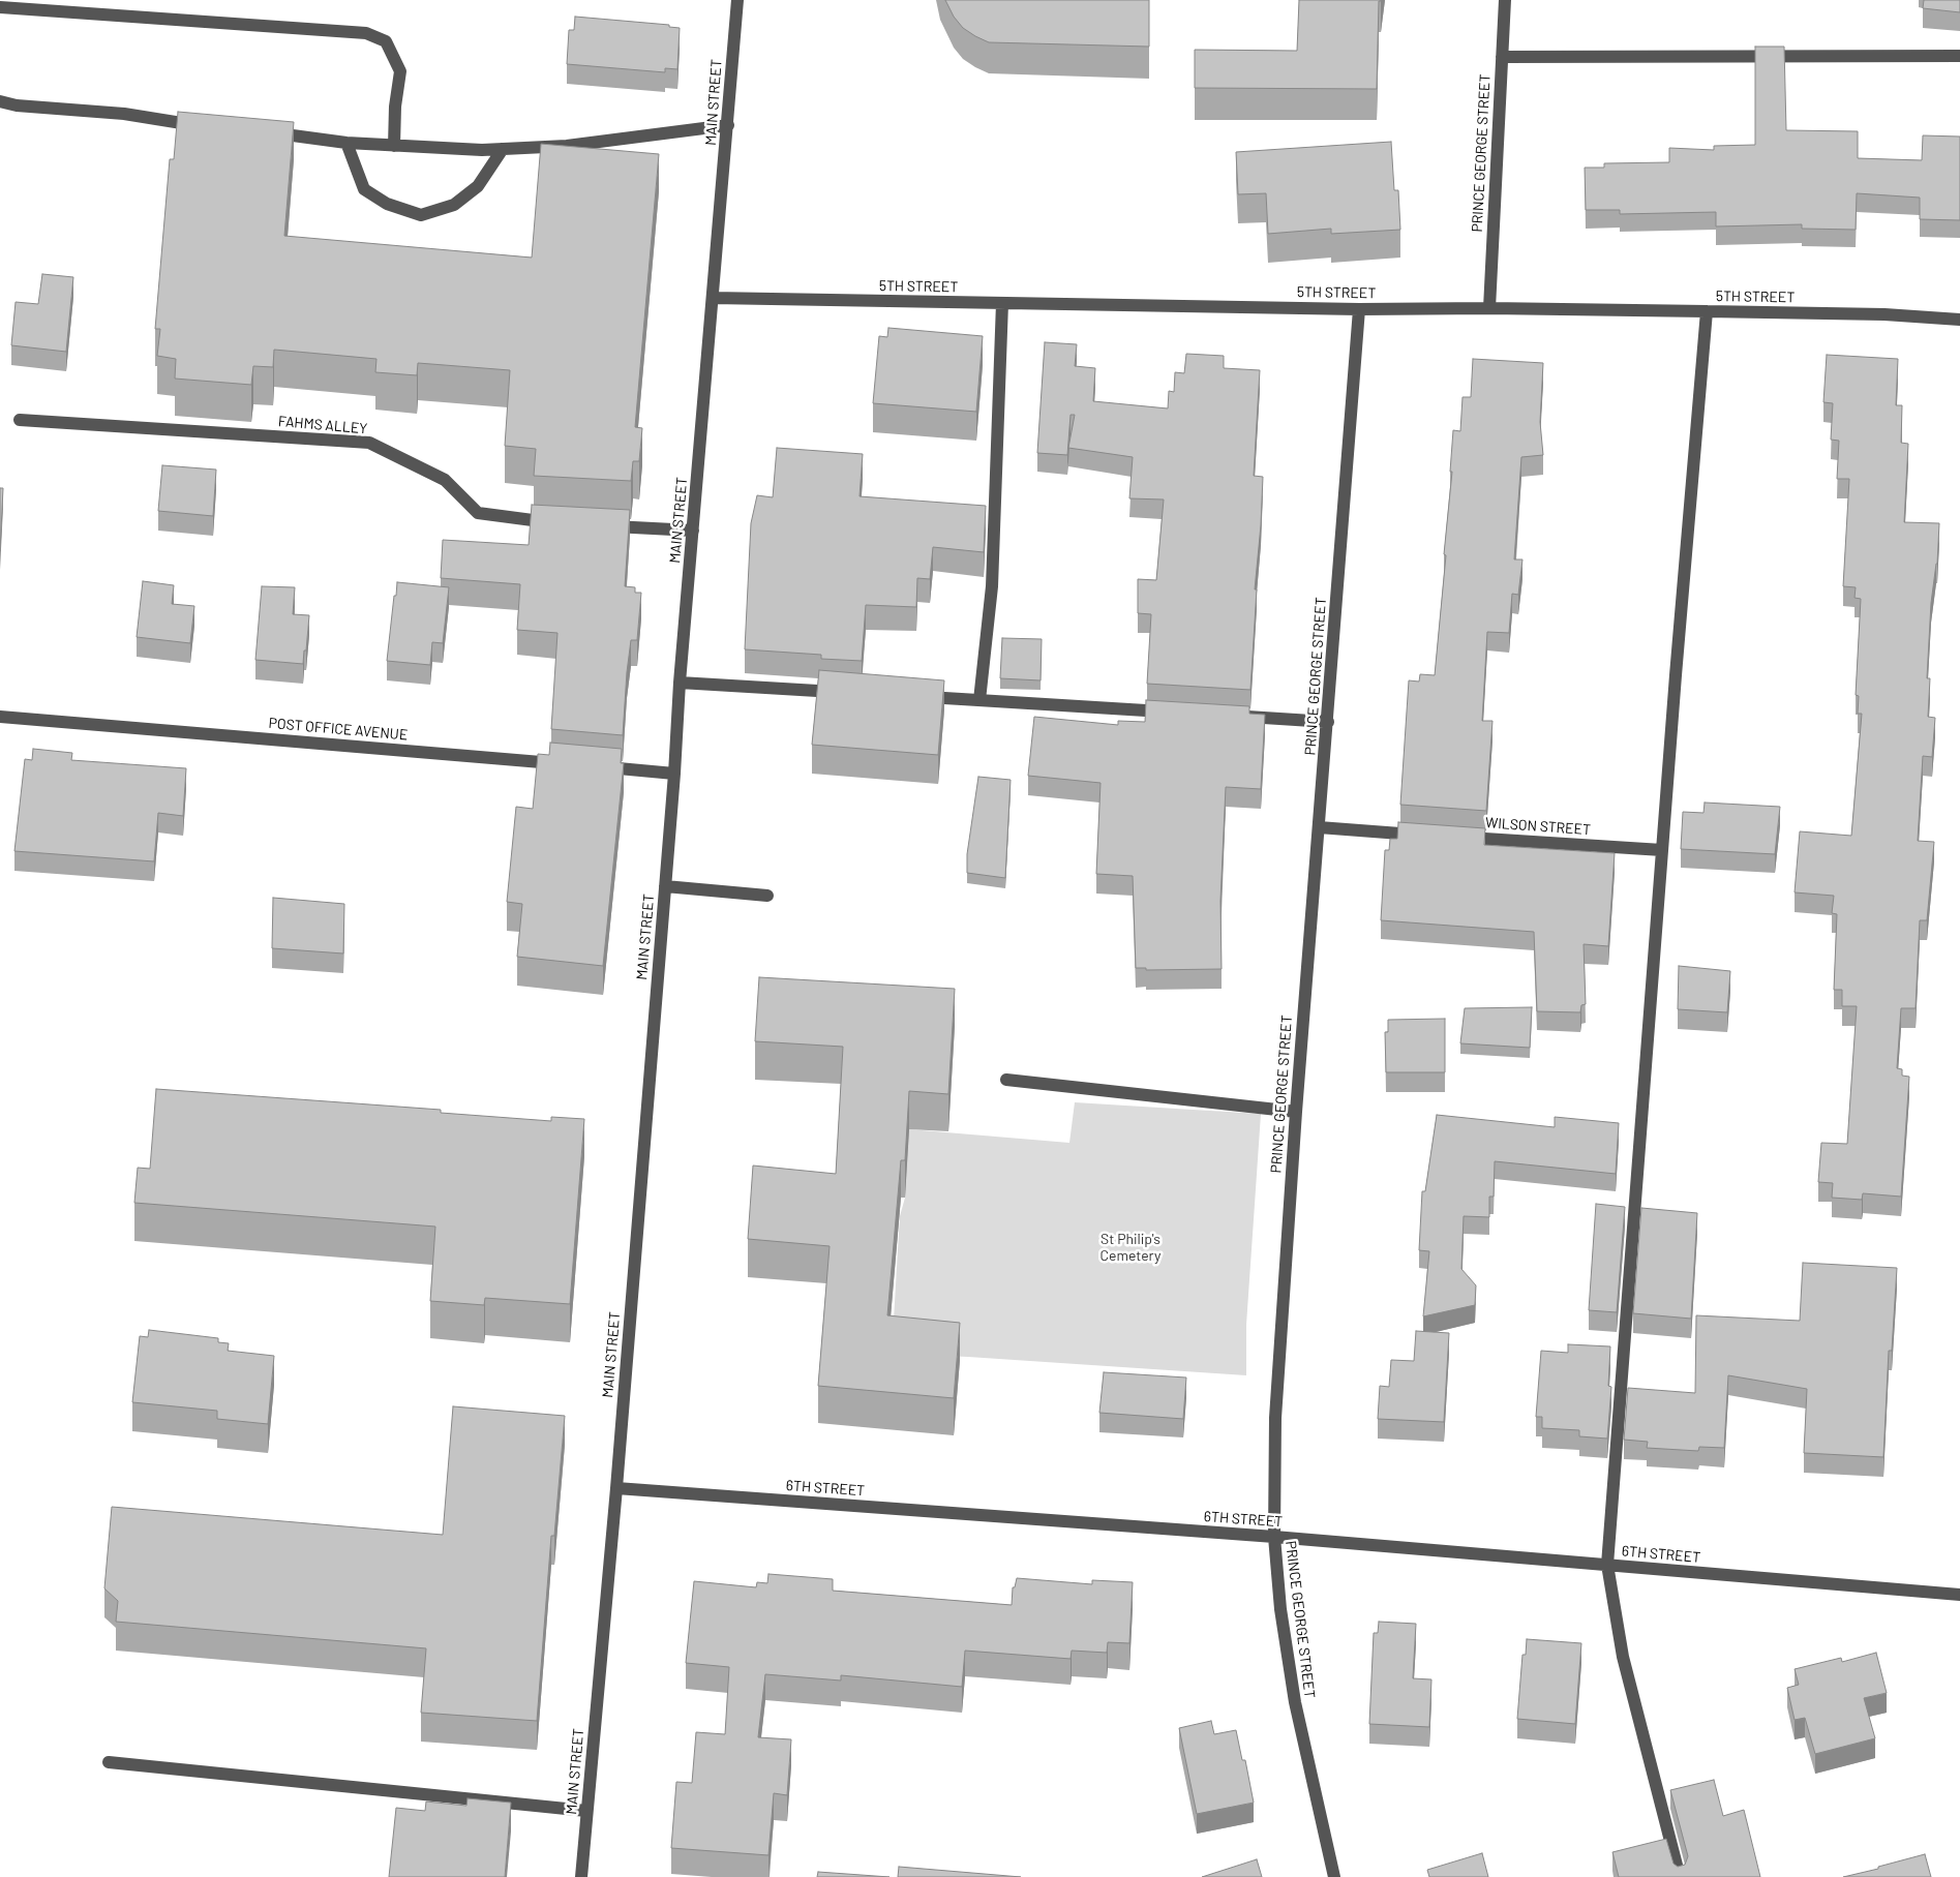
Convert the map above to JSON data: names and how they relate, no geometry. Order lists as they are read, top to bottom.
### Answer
{
  "streets": {
    "street": [
      "MAIN STREET",
      "PRINCE GEORGE STREET",
      "5TH STREET",
      "FAHMS ALLEY",
      "POST OFFICE AVENUE",
      "WILSON STREET",
      "6TH STREET"
    ]
  },
  "crossings": [
    ["MAIN STREET", "5TH STREET"],
    ["MAIN STREET", "6TH STREET"],
    ["PRINCE GEORGE STREET", "5TH STREET"],
    ["PRINCE GEORGE STREET", "6TH STREET"]
  ],
  "parks": ["St Philip's Cemetery"]
}
